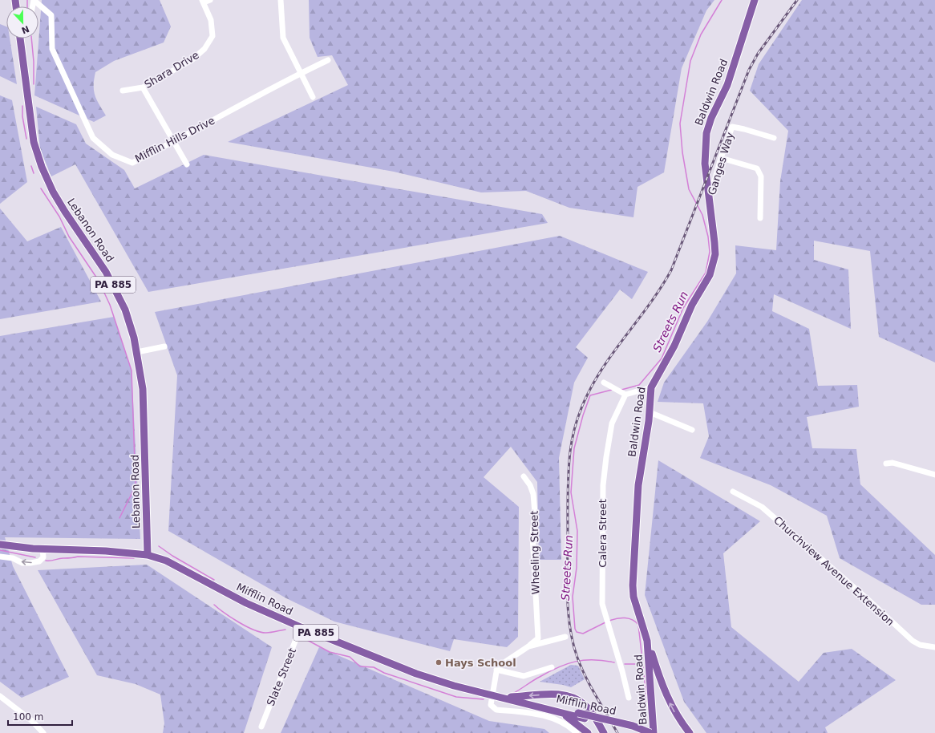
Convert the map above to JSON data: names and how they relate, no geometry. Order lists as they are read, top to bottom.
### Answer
{
  "streets": {
    "main road": [
      "Baldwin Road",
      "Lebanon Road",
      "PA 885",
      "Mifflin Road"
    ],
    "street": [
      "Shara Drive",
      "Mifflin Hills Drive",
      "Ganges Way",
      "Calera Street",
      "Wheeling Street",
      "Churchview Avenue Extension",
      "Slate Street"
    ]
  },
  "crossings": [
    ["Baldwin Road", "Ganges Way"],
    ["Lebanon Road", "Mifflin Road"],
    ["Mifflin Road", "Slate Street"]
  ],
  "water": ["Streets Run"],
  "places": ["Hays School"],
  "scale_bar": "100 m",
  "north": "bottom"
}
